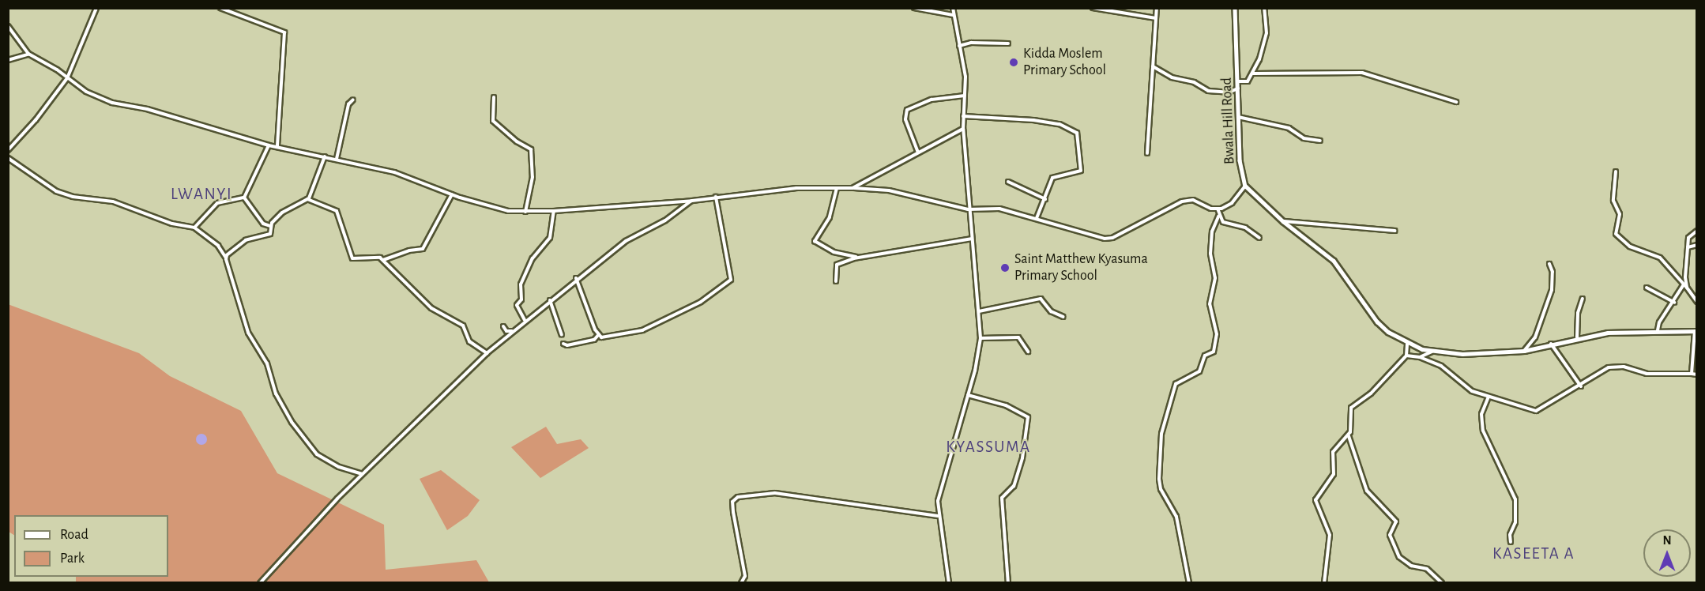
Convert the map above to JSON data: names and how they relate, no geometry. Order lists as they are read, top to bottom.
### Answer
{
  "streets": {
    "street": ["Bwala Hill Road"]
  },
  "districts": ["LWANYI", "KYASSUMA", "KASEETA A"],
  "places": ["Kidda Moslem Primary School", "Saint Matthew Kyasuma Primary School"],
  "legend": ["Road", "Park"],
  "north": "top"
}
